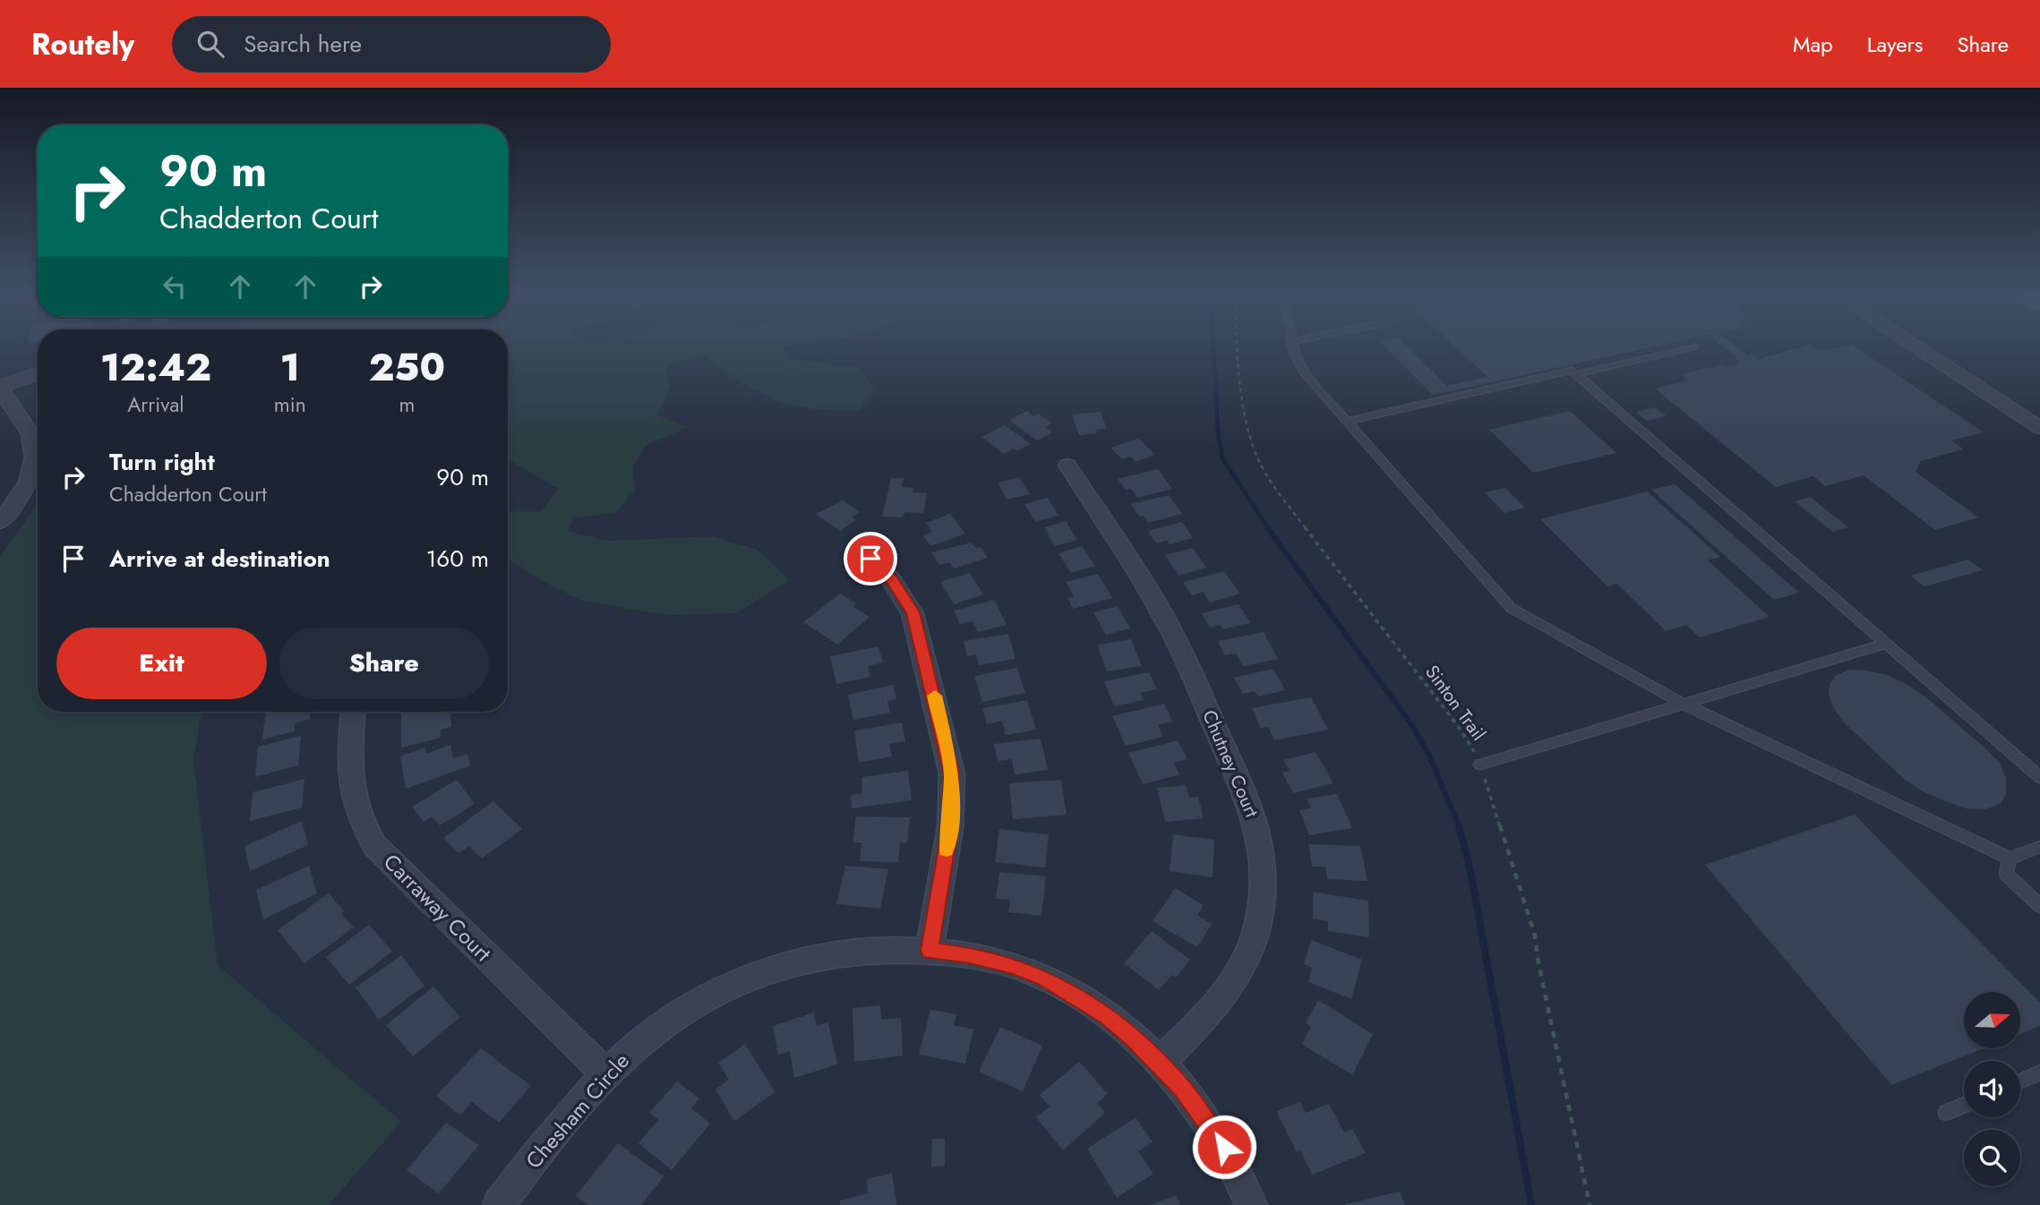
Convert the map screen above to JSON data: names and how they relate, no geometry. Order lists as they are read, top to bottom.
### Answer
{
  "streets": {
    "street": ["Chutney Court", "Carraway Court", "Chesham Circle"],
    "path": ["Sinton Trail"]
  },
  "crossings": [
    ["Chutney Court", "Chesham Circle"],
    ["Carraway Court", "Chesham Circle"]
  ],
  "north": "right",
  "page": {
    "header": "Routely",
    "search": "Search here",
    "nav": ["Map", "Layers", "Share"],
    "turn": ["90 m", "Chadderton Court"],
    "eta": [
      "12:42",
      "Arrival",
      "1",
      "min",
      "250",
      "m"
    ],
    "list": [
      {
        "name": "Turn right",
        "note": "Chadderton Court",
        "value": "90 m"
      },
      {
        "name": "Arrive at destination",
        "value": "160 m"
      }
    ],
    "buttons": ["Exit", "Share"]
  }
}
